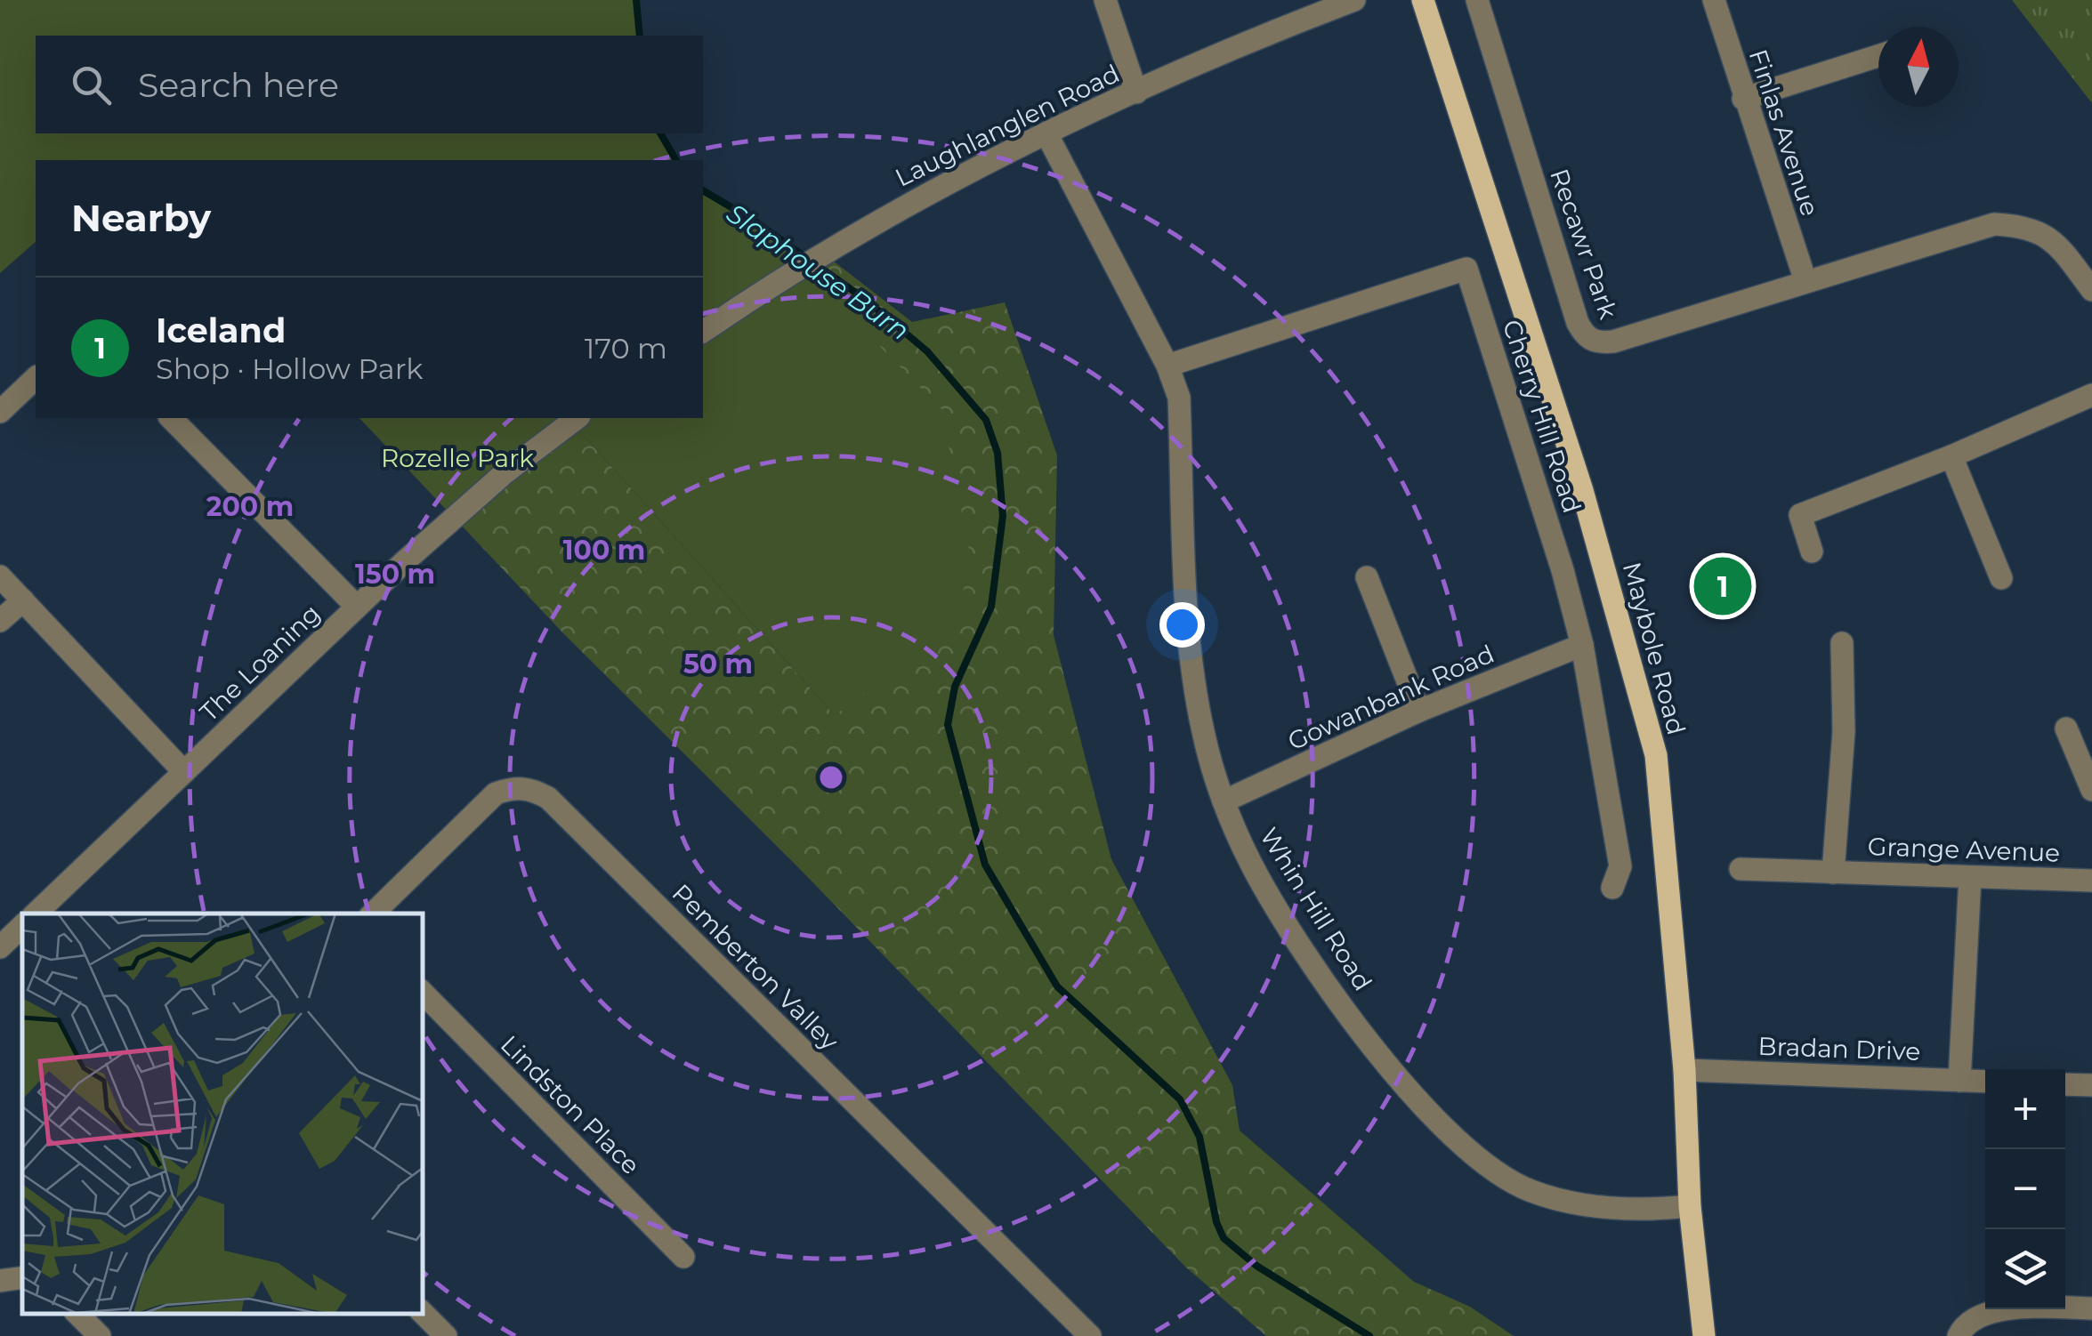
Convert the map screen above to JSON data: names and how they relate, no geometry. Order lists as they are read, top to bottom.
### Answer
{
  "streets": {
    "main road": ["Maybole Road"],
    "street": [
      "Laughlanglen Road",
      "Finlas Avenue",
      "Recawr Park",
      "Cherry Hill Road",
      "The Loaning",
      "Gowanbank Road",
      "Grange Avenue",
      "Whin Hill Road",
      "Pemberton Valley",
      "Bradan Drive",
      "Lindston Place"
    ]
  },
  "crossings": [
    ["Laughlanglen Road", "Whin Hill Road"],
    ["Finlas Avenue", "Recawr Park"],
    ["Cherry Hill Road", "Gowanbank Road"],
    ["Cherry Hill Road", "Whin Hill Road"],
    ["Maybole Road", "Whin Hill Road"],
    ["Maybole Road", "Bradan Drive"],
    ["Gowanbank Road", "Whin Hill Road"]
  ],
  "water": ["Slaphouse Burn"],
  "parks": ["Rozelle Park"],
  "north": "top",
  "page": {
    "search": "Search here",
    "heading": "Nearby",
    "list": [
      {
        "mark": "1",
        "name": "Iceland",
        "note": "Shop · Hollow Park",
        "value": "170 m"
      }
    ],
    "pins": "1",
    "map_buttons": ["+", "−"]
  },
  "rings": [
    "200 m",
    "100 m",
    "150 m",
    "50 m"
  ]
}
